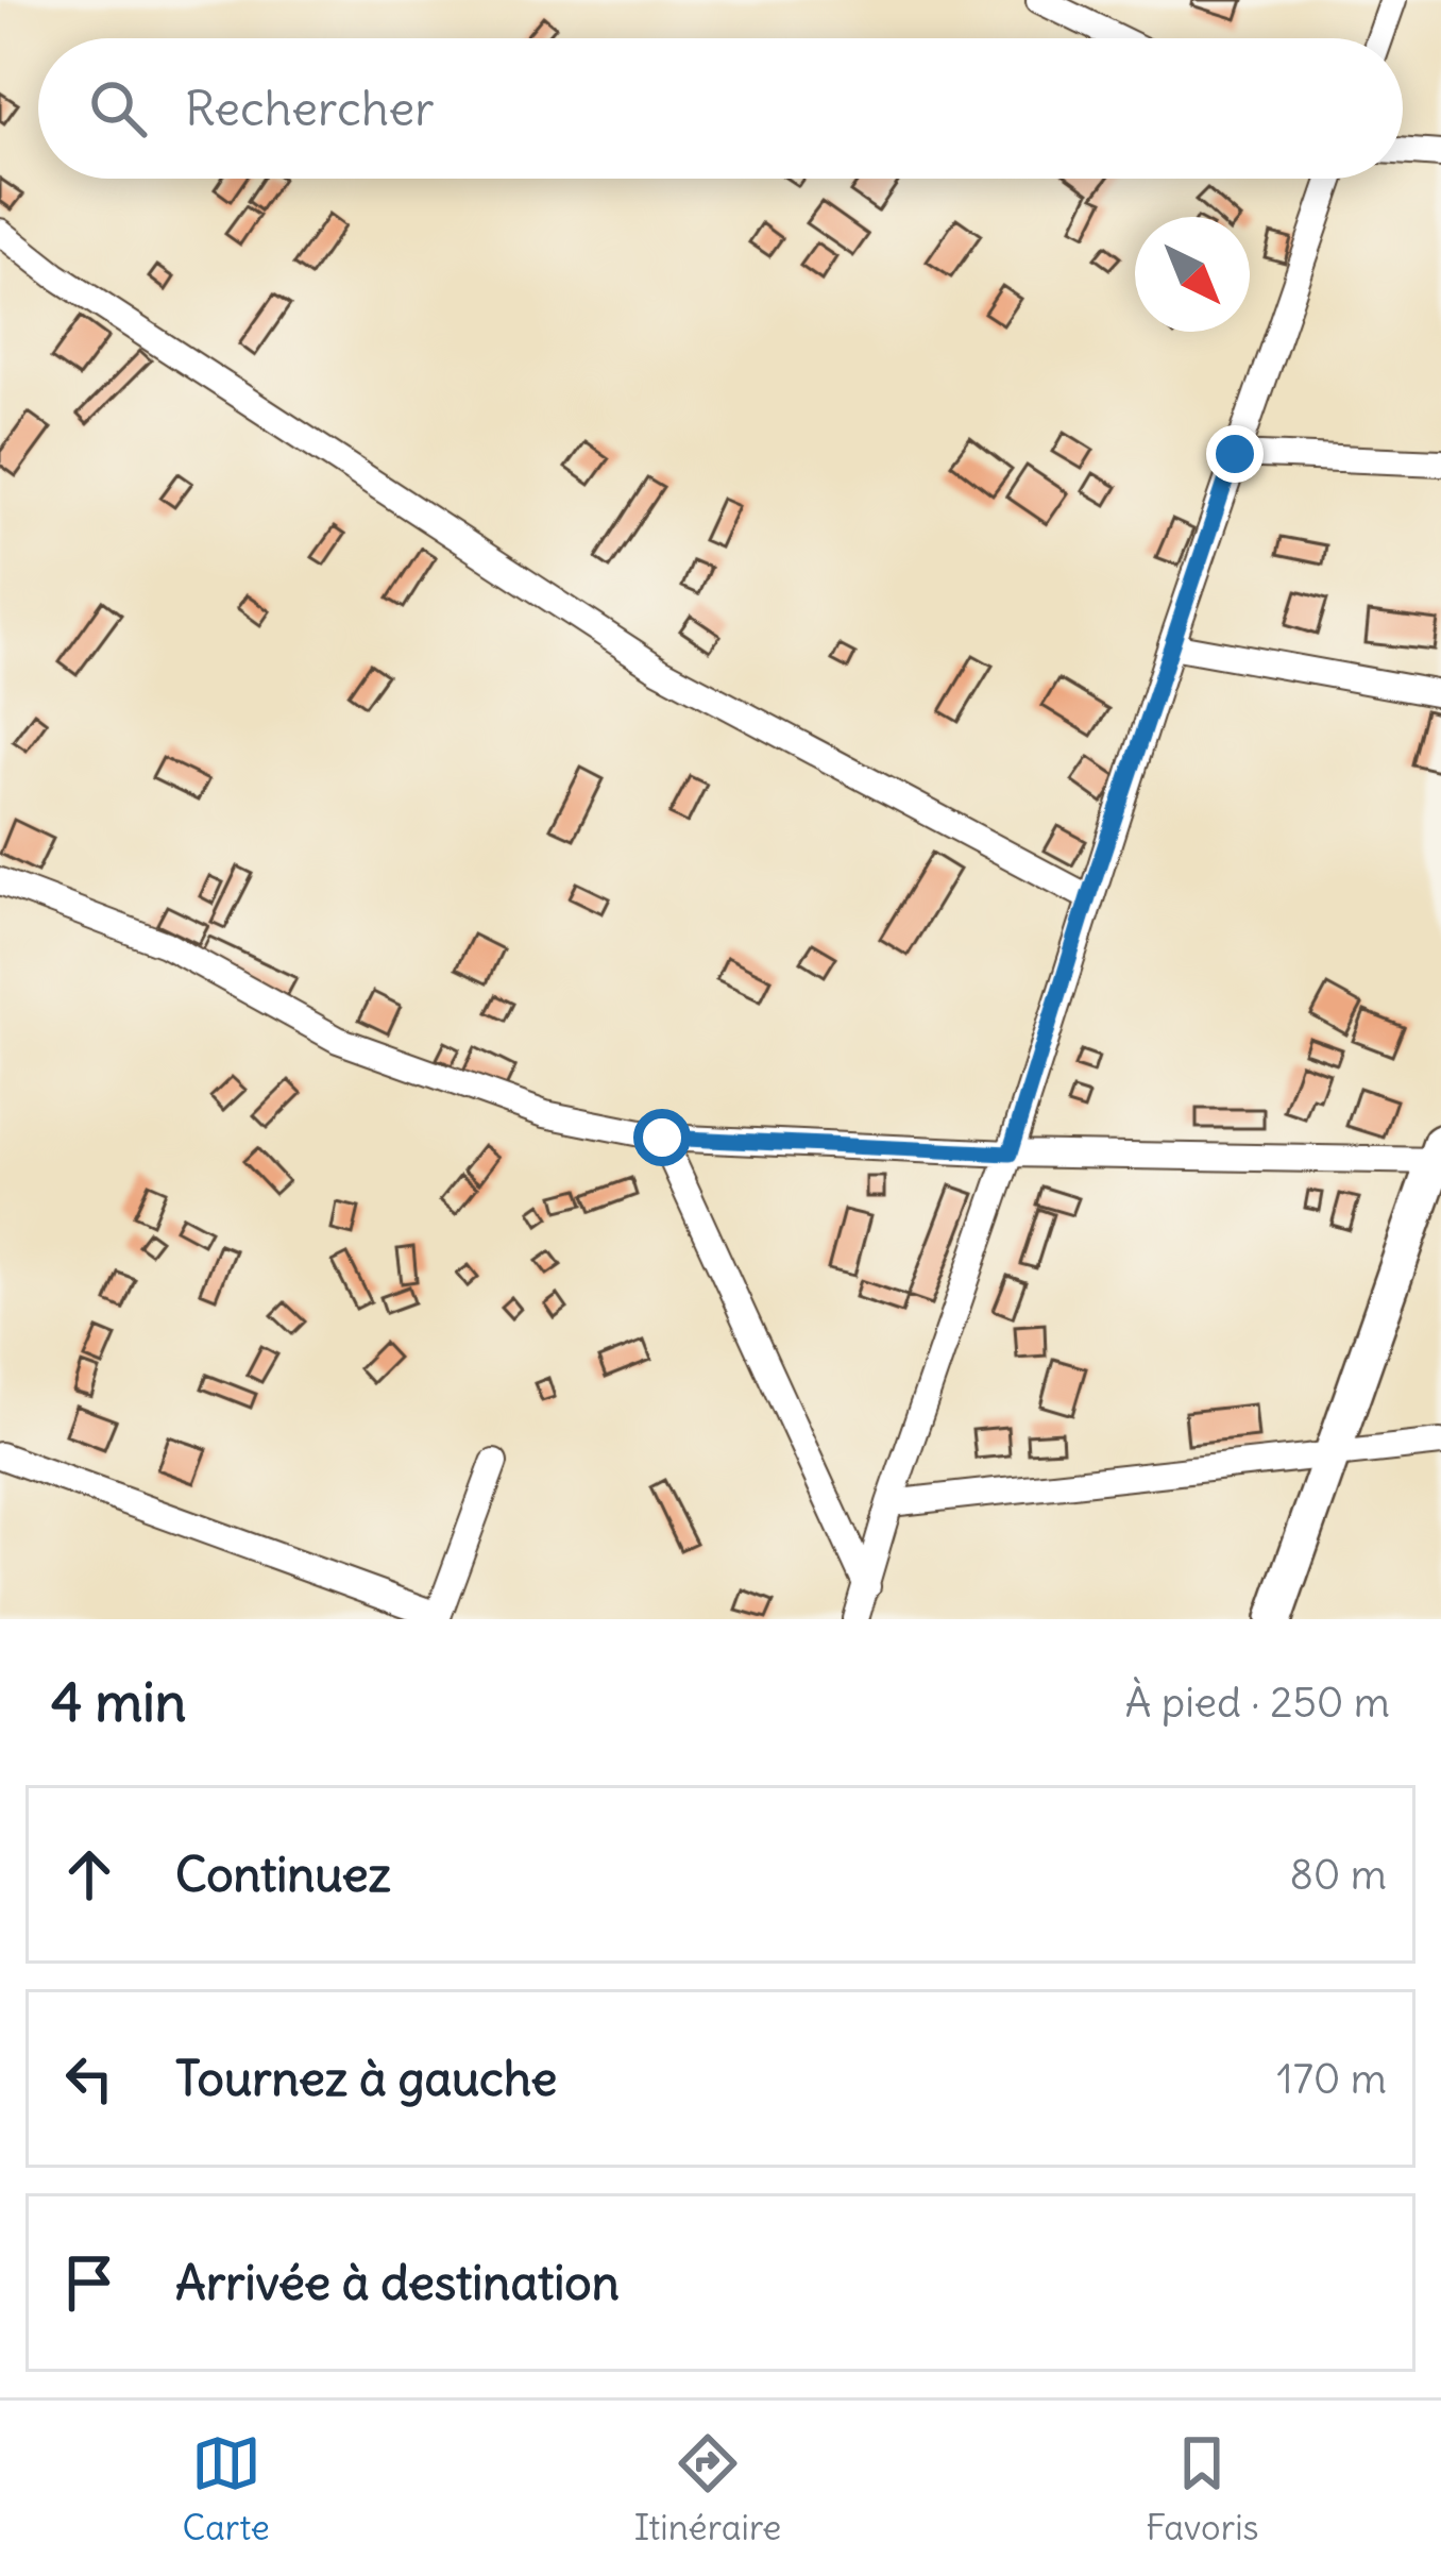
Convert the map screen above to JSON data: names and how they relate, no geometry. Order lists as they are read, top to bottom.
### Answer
{
  "north": "bottom right",
  "page": {
    "search": "Rechercher",
    "heading": ["4 min", "À pied · 250 m"],
    "list": [
      ["Continuez", "80 m"],
      ["Tournez à gauche", "170 m"],
      "Arrivée à destination"
    ],
    "nav": ["Carte", "Itinéraire", "Favoris"]
  }
}
